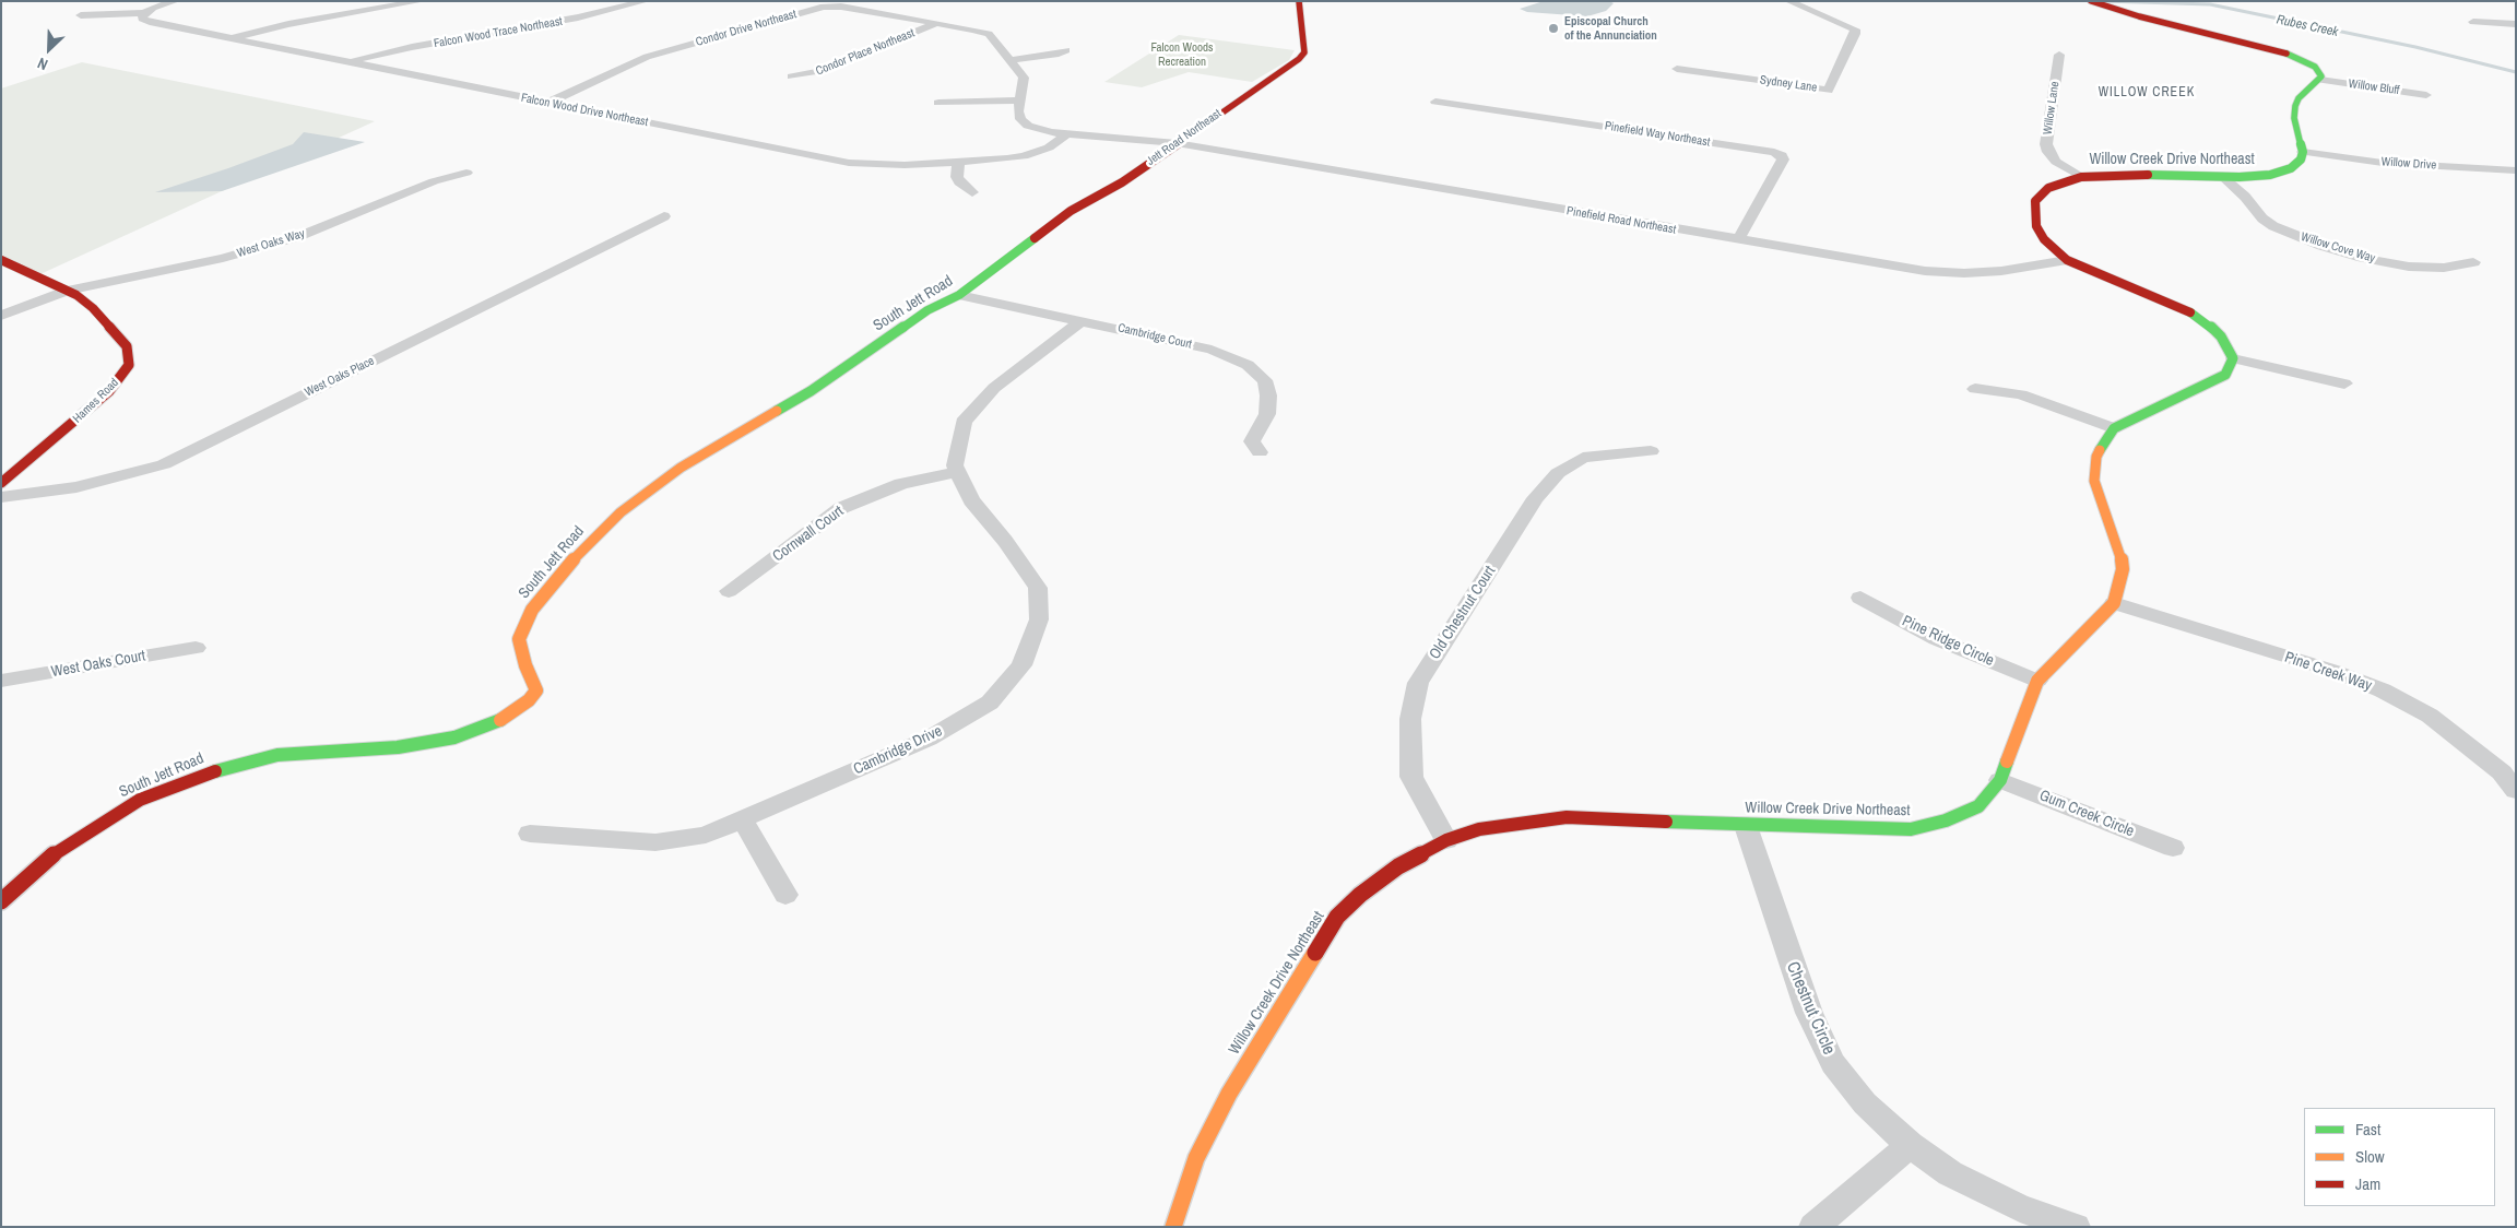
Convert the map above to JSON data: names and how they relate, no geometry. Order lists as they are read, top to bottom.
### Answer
{
  "streets": {
    "street": [
      "Condor Drive Northeast",
      "Falcon Wood Trace Northeast",
      "Condor Place Northeast",
      "Sydney Lane",
      "Willow Bluff",
      "Willow Lane",
      "Falcon Wood Drive Northeast",
      "Pinefield Way Northeast",
      "Jett Road Northeast",
      "Willow Creek Drive Northeast",
      "Willow Drive",
      "Pinefield Road Northeast",
      "West Oaks Way",
      "Willow Cove Way",
      "South Jett Road",
      "Cambridge Court",
      "West Oaks Place",
      "Hames Road",
      "Cornwall Court",
      "Old Chestnut Court",
      "Pine Ridge Circle",
      "West Oaks Court",
      "Pine Creek Way",
      "Cambridge Drive",
      "Gum Creek Circle",
      "Chestnut Circle"
    ]
  },
  "crossings": [
    ["Condor Drive Northeast", "Condor Place Northeast"],
    ["Condor Drive Northeast", "Falcon Wood Drive Northeast"],
    ["Condor Drive Northeast", "Jett Road Northeast"],
    ["Condor Drive Northeast", "Pinefield Road Northeast"],
    ["Falcon Wood Trace Northeast", "Falcon Wood Drive Northeast"],
    ["Willow Lane", "Willow Creek Drive Northeast"],
    ["Pinefield Way Northeast", "Pinefield Road Northeast"],
    ["Jett Road Northeast", "Pinefield Road Northeast"],
    ["Jett Road Northeast", "South Jett Road"],
    ["Willow Creek Drive Northeast", "Willow Drive"],
    ["Willow Creek Drive Northeast", "Pinefield Road Northeast"],
    ["Willow Creek Drive Northeast", "Willow Cove Way"],
    ["Willow Creek Drive Northeast", "Old Chestnut Court"],
    ["Willow Creek Drive Northeast", "Pine Ridge Circle"],
    ["Willow Creek Drive Northeast", "Pine Creek Way"],
    ["Willow Creek Drive Northeast", "Gum Creek Circle"],
    ["Willow Creek Drive Northeast", "Chestnut Circle"],
    ["West Oaks Way", "Hames Road"],
    ["South Jett Road", "Cambridge Court"],
    ["Cornwall Court", "Cambridge Drive"]
  ],
  "districts": ["WILLOW CREEK"],
  "water": ["Rubes Creek"],
  "parks": ["Falcon Woods Recreation"],
  "places": ["Episcopal Church of the Annunciation"],
  "legend": ["Fast", "Slow", "Jam"],
  "north": "bottom left"
}
